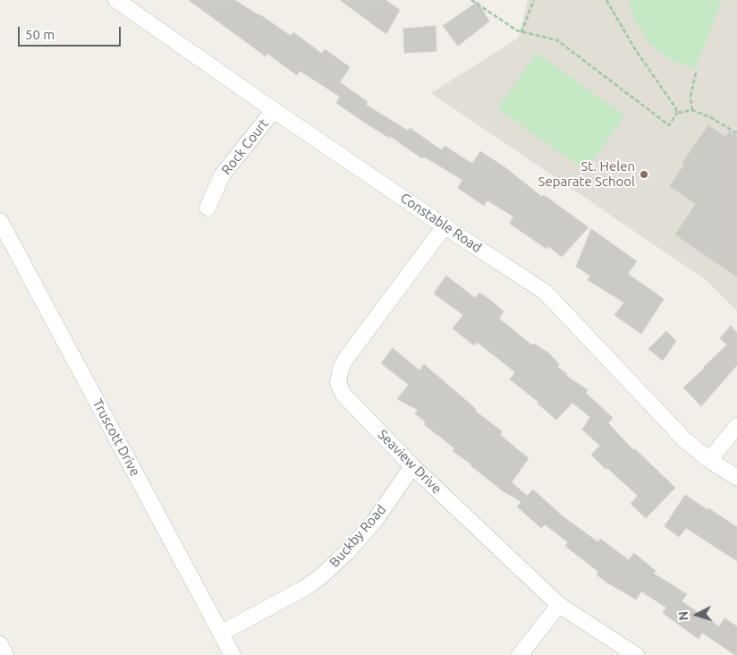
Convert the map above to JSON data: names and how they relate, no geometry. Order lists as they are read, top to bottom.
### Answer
{
  "streets": {
    "street": [
      "Rock Court",
      "Constable Road",
      "Truscott Drive",
      "Seaview Drive",
      "Buckby Road"
    ]
  },
  "crossings": [
    ["Rock Court", "Constable Road"],
    ["Constable Road", "Seaview Drive"],
    ["Truscott Drive", "Buckby Road"],
    ["Seaview Drive", "Buckby Road"]
  ],
  "places": ["St. Helen Separate School"],
  "scale_bar": "50 m",
  "north": "left"
}
